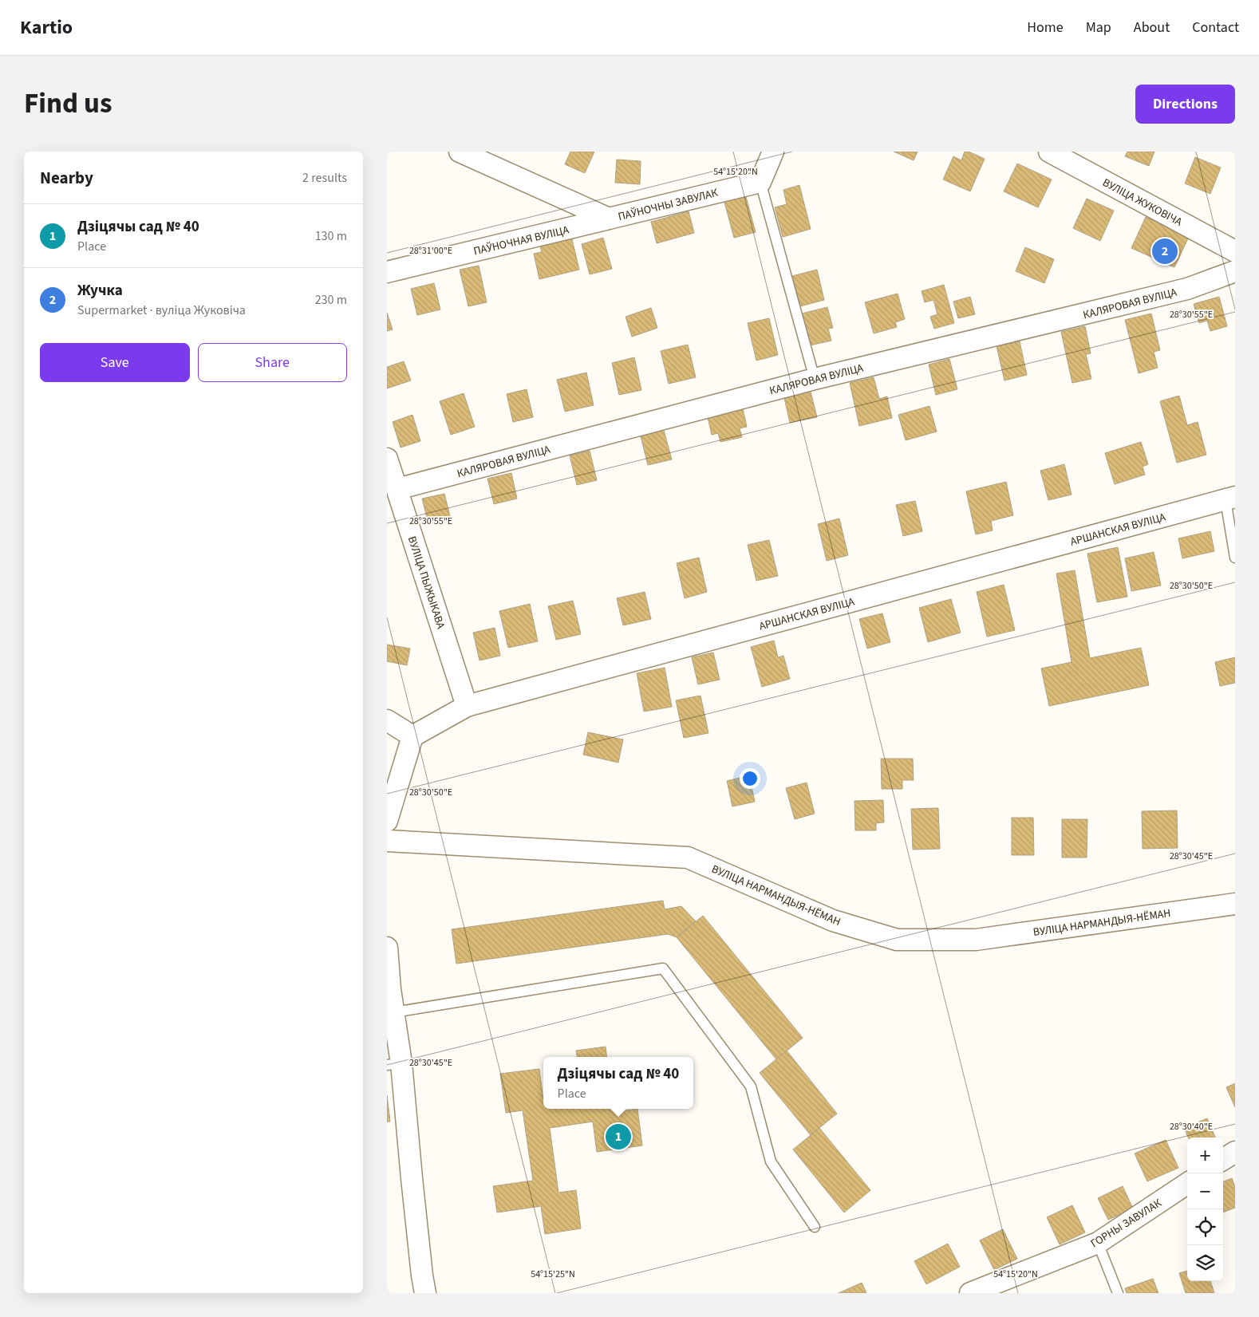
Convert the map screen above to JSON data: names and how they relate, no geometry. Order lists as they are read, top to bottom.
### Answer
{
  "streets": {
    "street": [
      "ВУЛІЦА ЖУКОВІЧА",
      "ПАЎНОЧНЫ ЗАВУЛАК",
      "ПАЎНОЧНАЯ ВУЛІЦА",
      "КАЛЯРОВАЯ ВУЛІЦА",
      "АРШАНСКАЯ ВУЛІЦА",
      "ВУЛІЦА ПЫЖЫКАВА",
      "ВУЛІЦА НАРМАНДЫЯ-НЁМАН",
      "ГОРНЫ ЗАВУЛАК"
    ]
  },
  "crossings": [
    ["ПАЎНОЧНЫ ЗАВУЛАК", "ПАЎНОЧНАЯ ВУЛІЦА"],
    ["КАЛЯРОВАЯ ВУЛІЦА", "ВУЛІЦА ПЫЖЫКАВА"],
    ["АРШАНСКАЯ ВУЛІЦА", "ВУЛІЦА ПЫЖЫКАВА"]
  ],
  "page": {
    "header": "Kartio",
    "nav": [
      "Home",
      "Map",
      "About",
      "Contact"
    ],
    "title": "Find us",
    "buttons": [
      "Directions",
      ["Save", "Share"]
    ],
    "heading": ["Nearby", "2 results"],
    "list": [
      {
        "mark": "1",
        "name": "Дзіцячы сад № 40",
        "note": "Place",
        "value": "130 m"
      },
      {
        "mark": "2",
        "name": "Жучка",
        "note": "Supermarket · вуліца Жуковіча",
        "value": "230 m"
      }
    ],
    "pins": ["2", "1"],
    "popup": ["Дзіцячы сад № 40", "Place"],
    "map_buttons": ["+", "−"]
  },
  "coordinates": [
    "54°15'20\"N",
    "28°31'00\"E",
    "28°30'55\"E",
    "28°30'50\"E",
    "28°30'45\"E",
    "28°30'40\"E",
    "54°15'25\"N"
  ]
}
